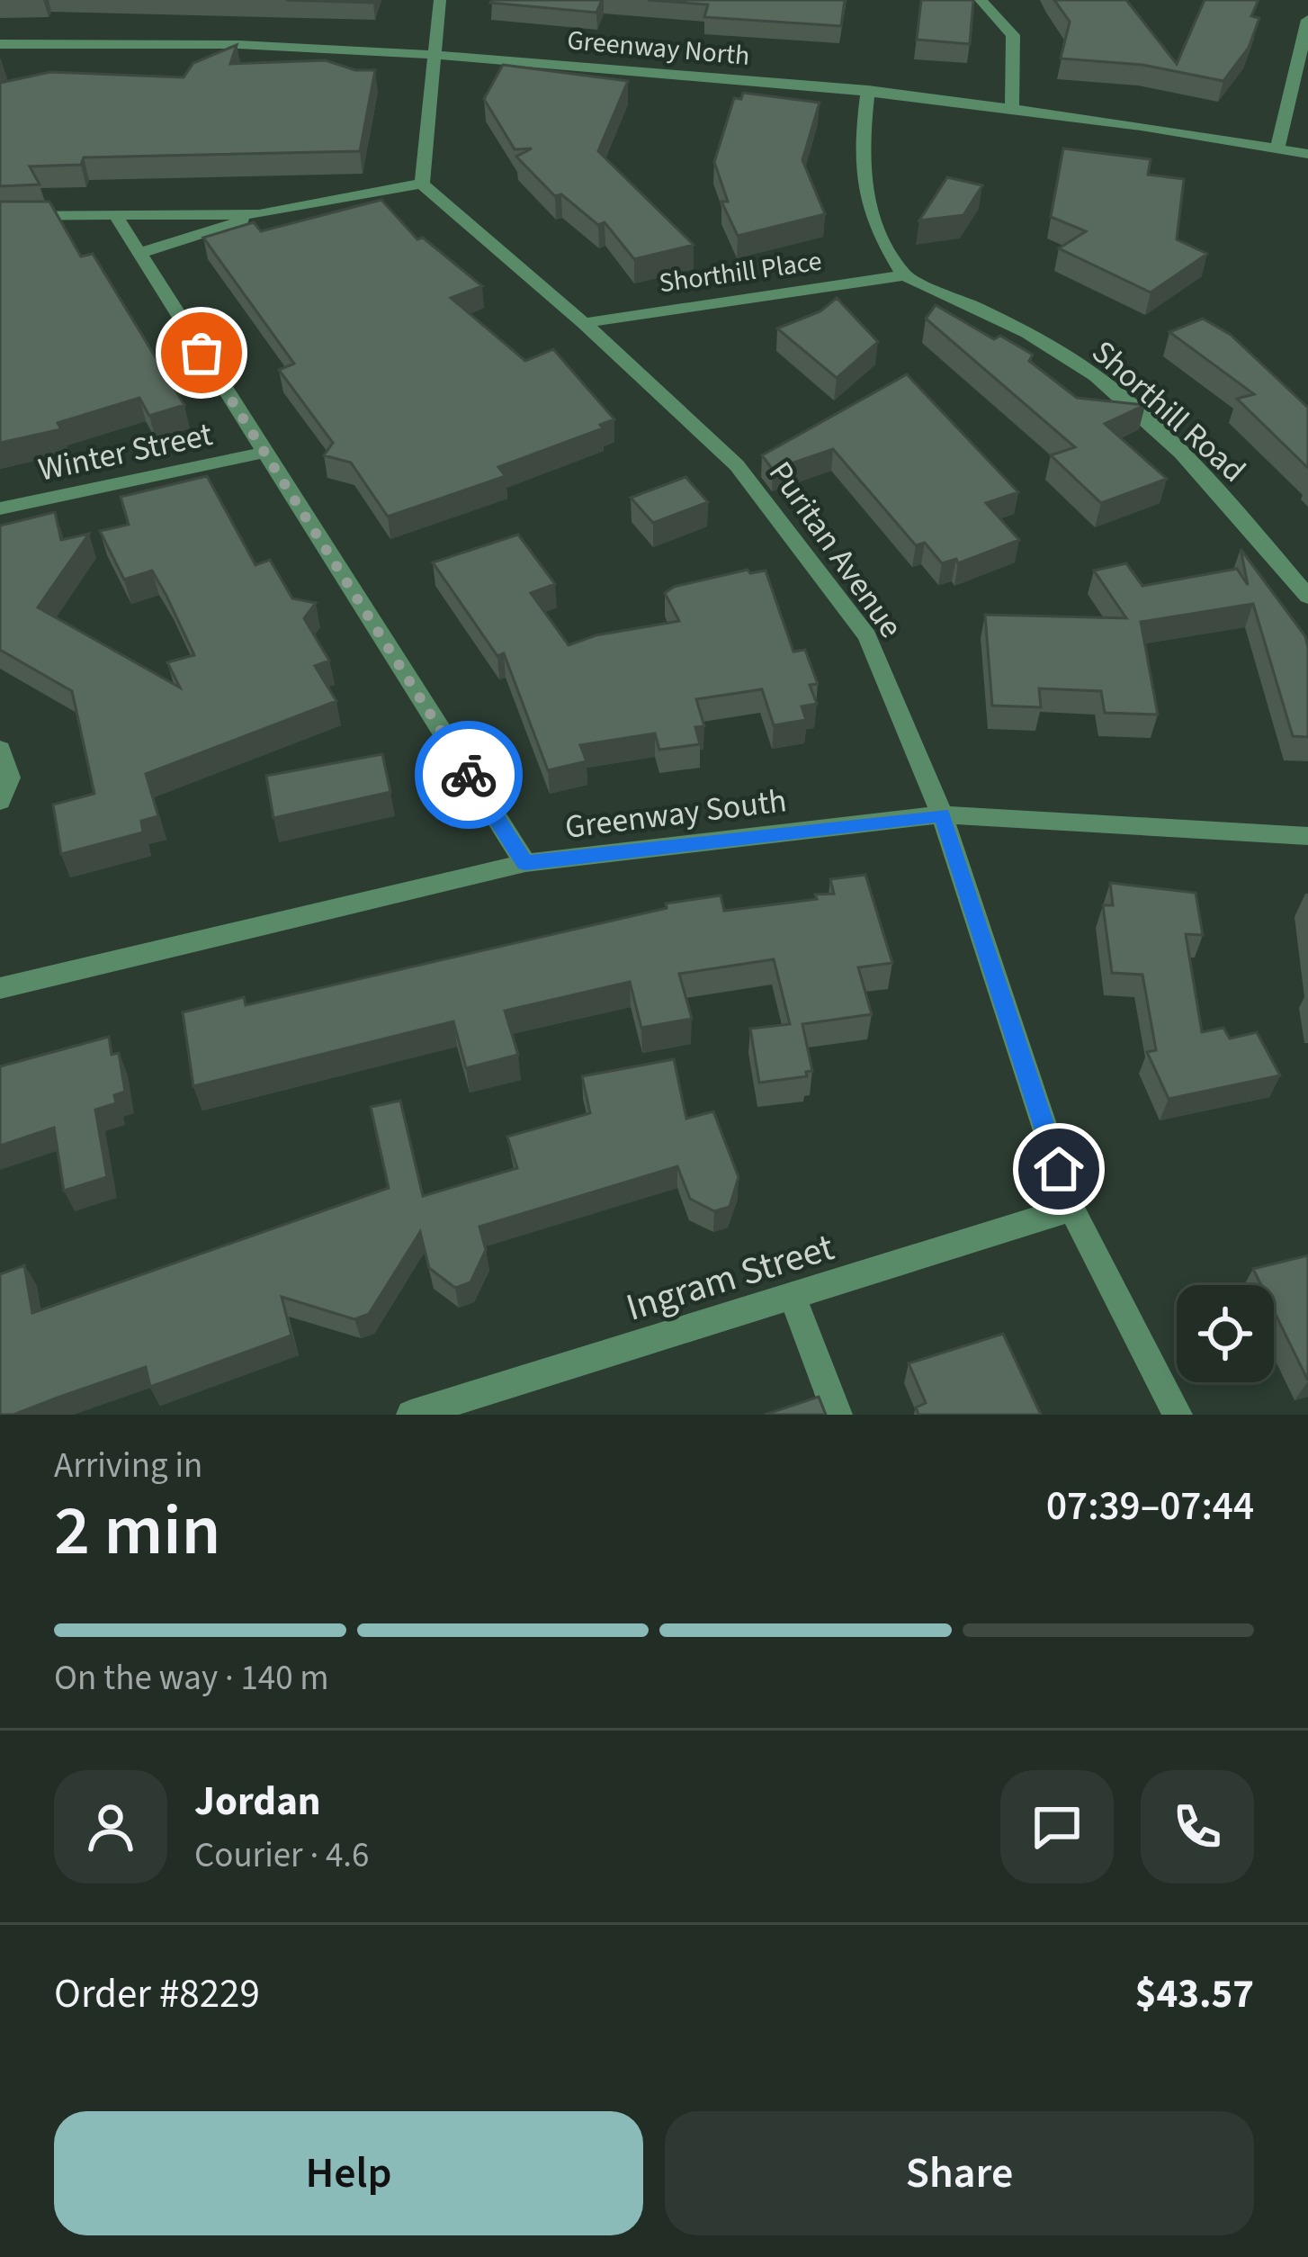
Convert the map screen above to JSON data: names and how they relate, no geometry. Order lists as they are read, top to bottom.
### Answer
{
  "streets": {
    "street": [
      "Greenway North",
      "Shorthill Place",
      "Shorthill Road",
      "Winter Street",
      "Puritan Avenue",
      "Greenway South",
      "Ingram Street"
    ]
  },
  "crossings": [
    ["Shorthill Place", "Shorthill Road"],
    ["Shorthill Place", "Puritan Avenue"],
    ["Puritan Avenue", "Greenway South"],
    ["Puritan Avenue", "Ingram Street"]
  ],
  "page": {
    "heading": ["2 min", "Arriving in", "07:39–07:44"],
    "panel": [
      "Jordan",
      "Courier · 4.6",
      "Order #8229",
      "$43.57"
    ],
    "bar": "On the way · 140 m",
    "buttons": ["Help", "Share"]
  }
}
